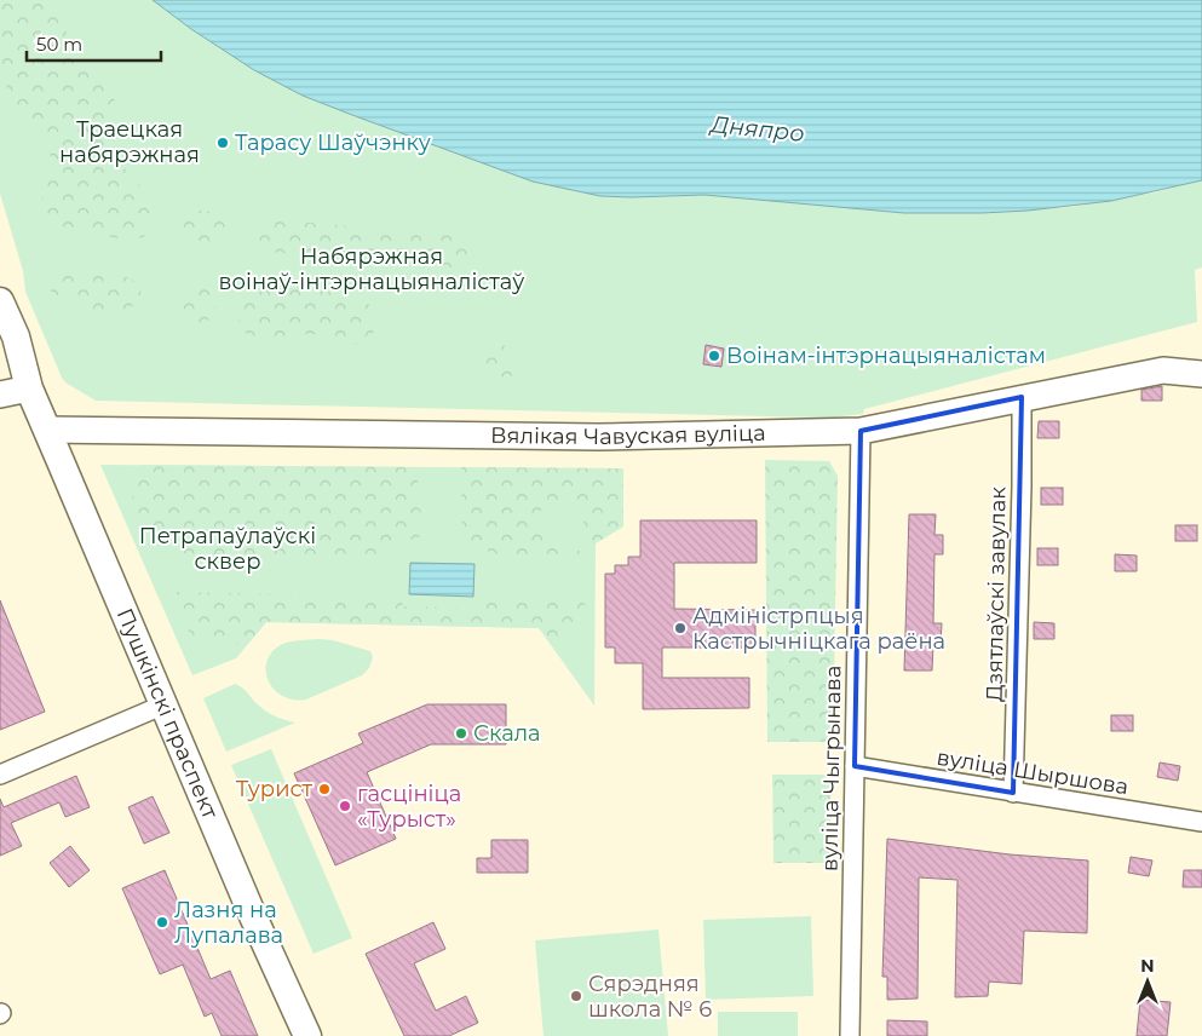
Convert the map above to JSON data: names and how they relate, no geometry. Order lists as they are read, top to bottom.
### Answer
{
  "streets": {
    "main road": ["Вялікая Чавуская вуліца", "Пушкінскі праспект"],
    "street": ["Дзятлаўскі завулак", "вуліца Чыгрынава", "вуліца Шыршова"]
  },
  "crossings": [
    ["Вялікая Чавуская вуліца", "Дзятлаўскі завулак"],
    ["Вялікая Чавуская вуліца", "Пушкінскі праспект"],
    ["Вялікая Чавуская вуліца", "вуліца Чыгрынава"],
    ["Дзятлаўскі завулак", "вуліца Шыршова"],
    ["вуліца Чыгрынава", "вуліца Шыршова"]
  ],
  "water": ["Дняпро"],
  "parks": ["Траецкая набярэжная", "Набярэжная воінаў-інтэрнацыяналістаў", "Петрапаўлаўскі сквер"],
  "places": [
    "Тарасу Шаўчэнку",
    "Воінам-інтэрнацыяналістам",
    "Адміністрпцыя Кастрычніцкага раёна",
    "Скала",
    "Турист",
    "гасцініца «Турыст»",
    "Лазня на Лупалава",
    "Сярэдняя школа № 6"
  ],
  "scale_bar": "50 m",
  "north": "top"
}
